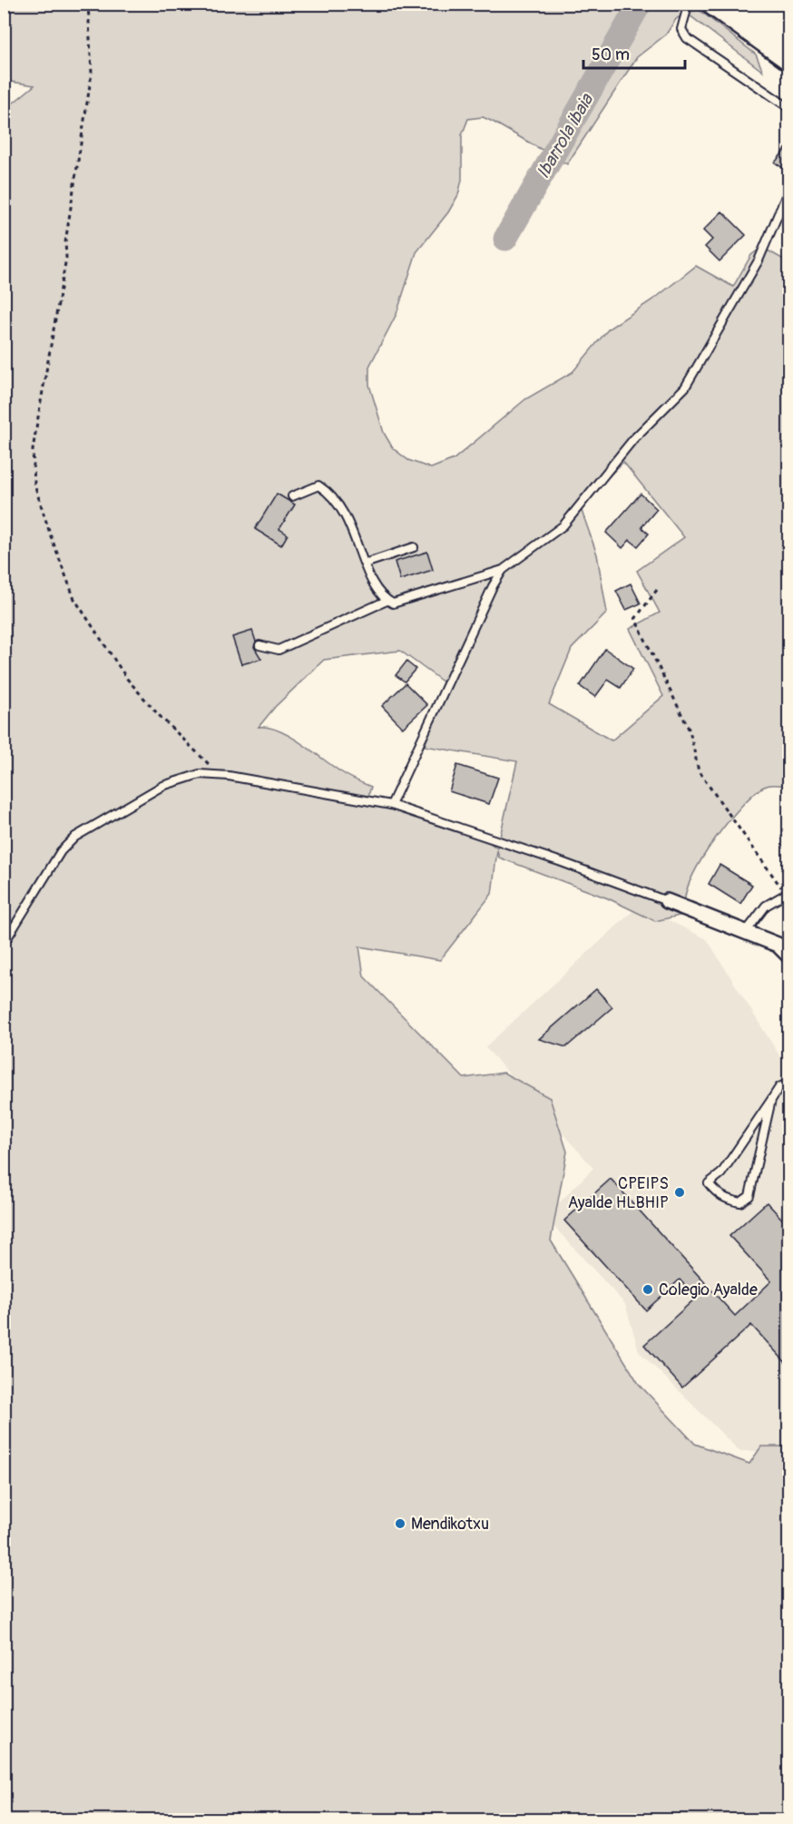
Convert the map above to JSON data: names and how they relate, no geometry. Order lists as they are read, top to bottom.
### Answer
{
  "water": ["Ibarrola ibaia"],
  "places": ["CPEIPS Ayalde HLBHIP", "Colegio Ayalde", "Mendikotxu"],
  "scale_bar": "50 m"
}
